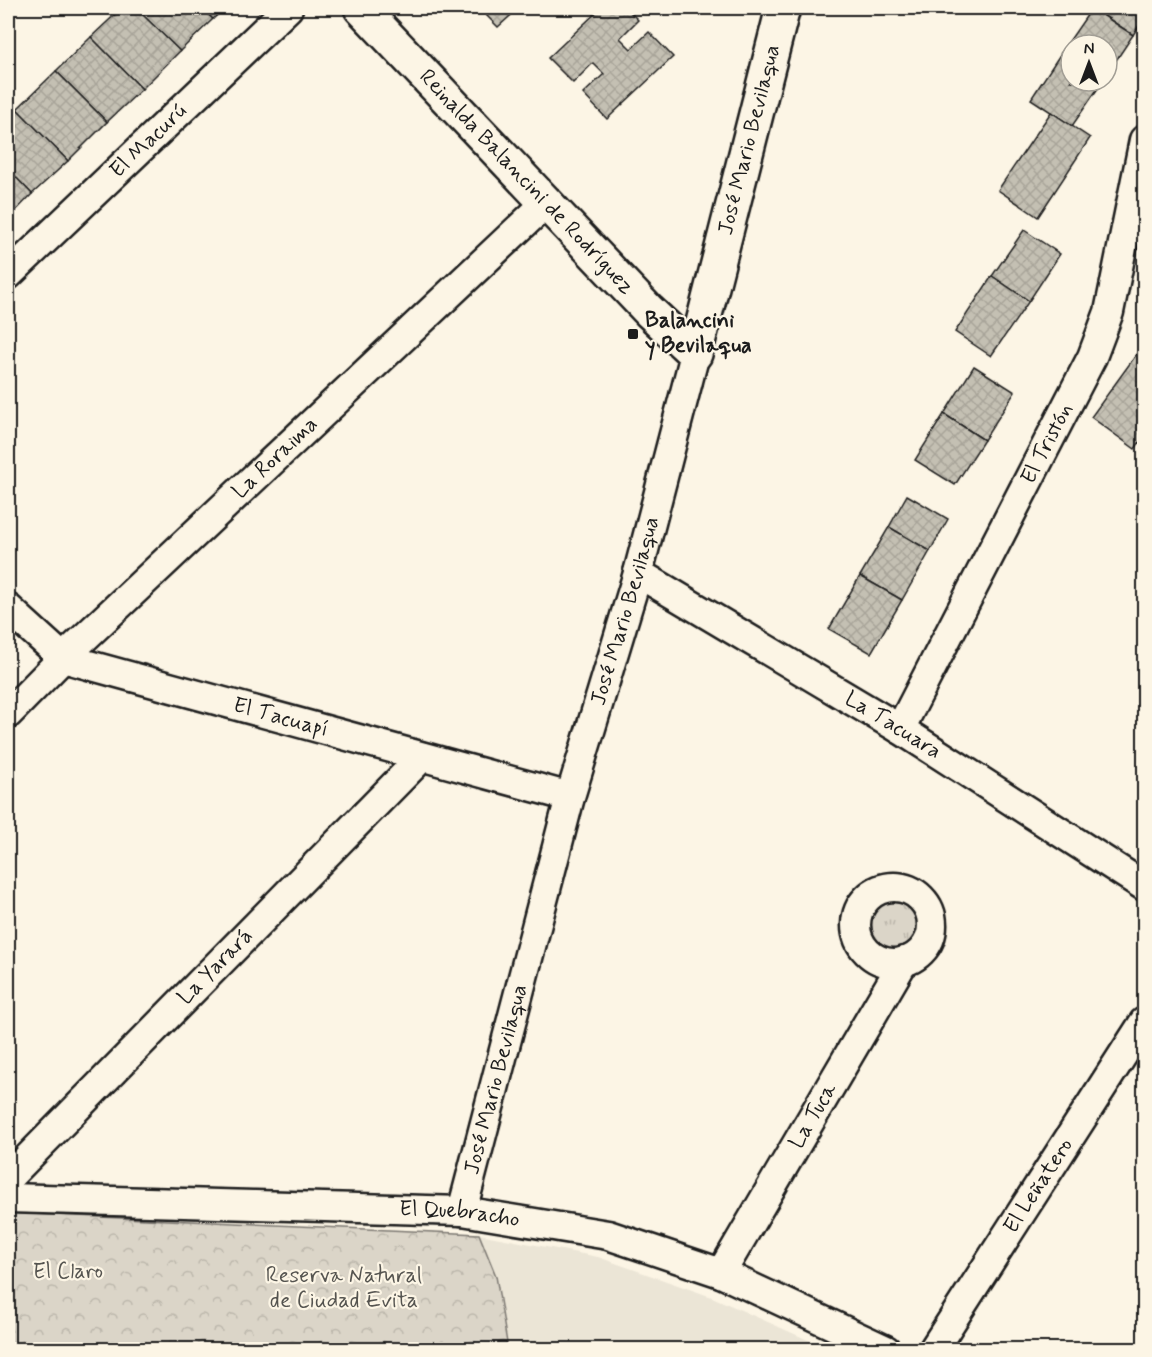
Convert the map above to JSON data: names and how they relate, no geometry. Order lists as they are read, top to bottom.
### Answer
{
  "streets": {
    "street": [
      "José Mario Bevilaqua",
      "El Macurú",
      "Reinalda Balancini de Rodríguez",
      "El Tristón",
      "La Roraima",
      "El Tacuapí",
      "La Tacuara",
      "La Yarará",
      "La Tuca",
      "El Leñatero",
      "El Quebracho"
    ]
  },
  "crossings": [
    ["José Mario Bevilaqua", "Reinalda Balancini de Rodríguez"],
    ["José Mario Bevilaqua", "El Tacuapí"],
    ["José Mario Bevilaqua", "La Tacuara"],
    ["José Mario Bevilaqua", "El Quebracho"],
    ["Reinalda Balancini de Rodríguez", "La Roraima"],
    ["El Tristón", "La Tacuara"],
    ["La Roraima", "El Tacuapí"],
    ["El Tacuapí", "La Yarará"],
    ["La Tuca", "El Quebracho"]
  ],
  "parks": ["El Claro", "Reserva Natural de Ciudad Evita"],
  "places": {
    "transit": ["Balancini y Bevilaqua"]
  },
  "north": "top"
}
